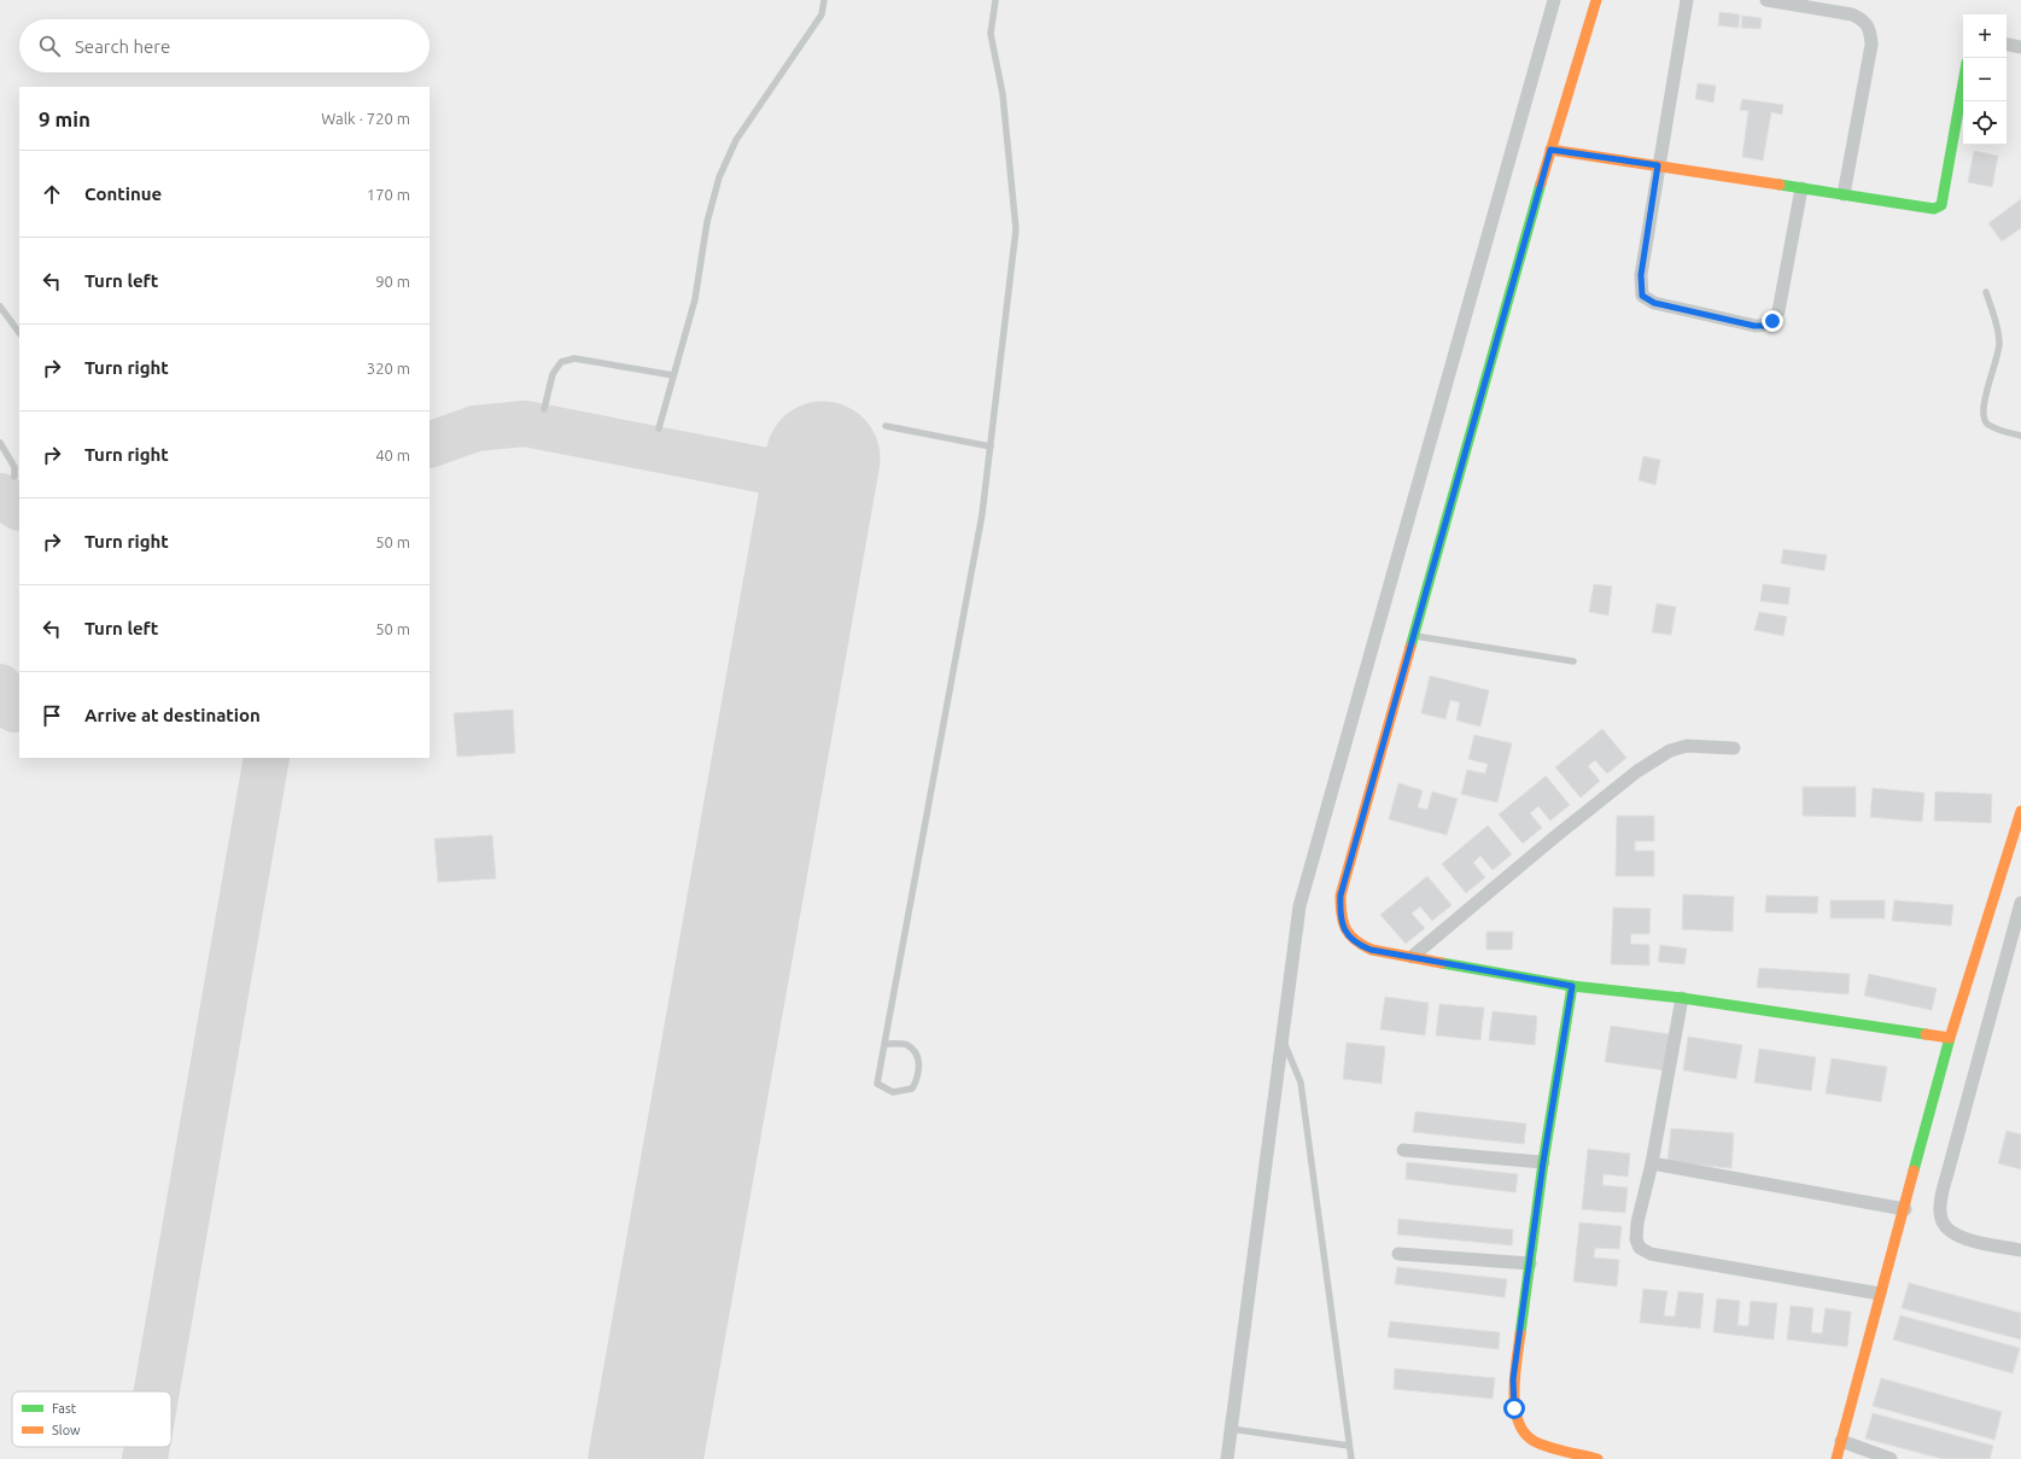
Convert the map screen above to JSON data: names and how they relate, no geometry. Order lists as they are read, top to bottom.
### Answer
{
  "legend": ["Fast", "Slow"],
  "page": {
    "map_buttons": ["+", "−"],
    "search": "Search here",
    "heading": ["9 min", "Walk · 720 m"],
    "list": [
      ["Continue", "170 m"],
      ["Turn left", "90 m"],
      ["Turn right", "320 m"],
      ["Turn right", "40 m"],
      ["Turn right", "50 m"],
      ["Turn left", "50 m"],
      "Arrive at destination"
    ]
  }
}
